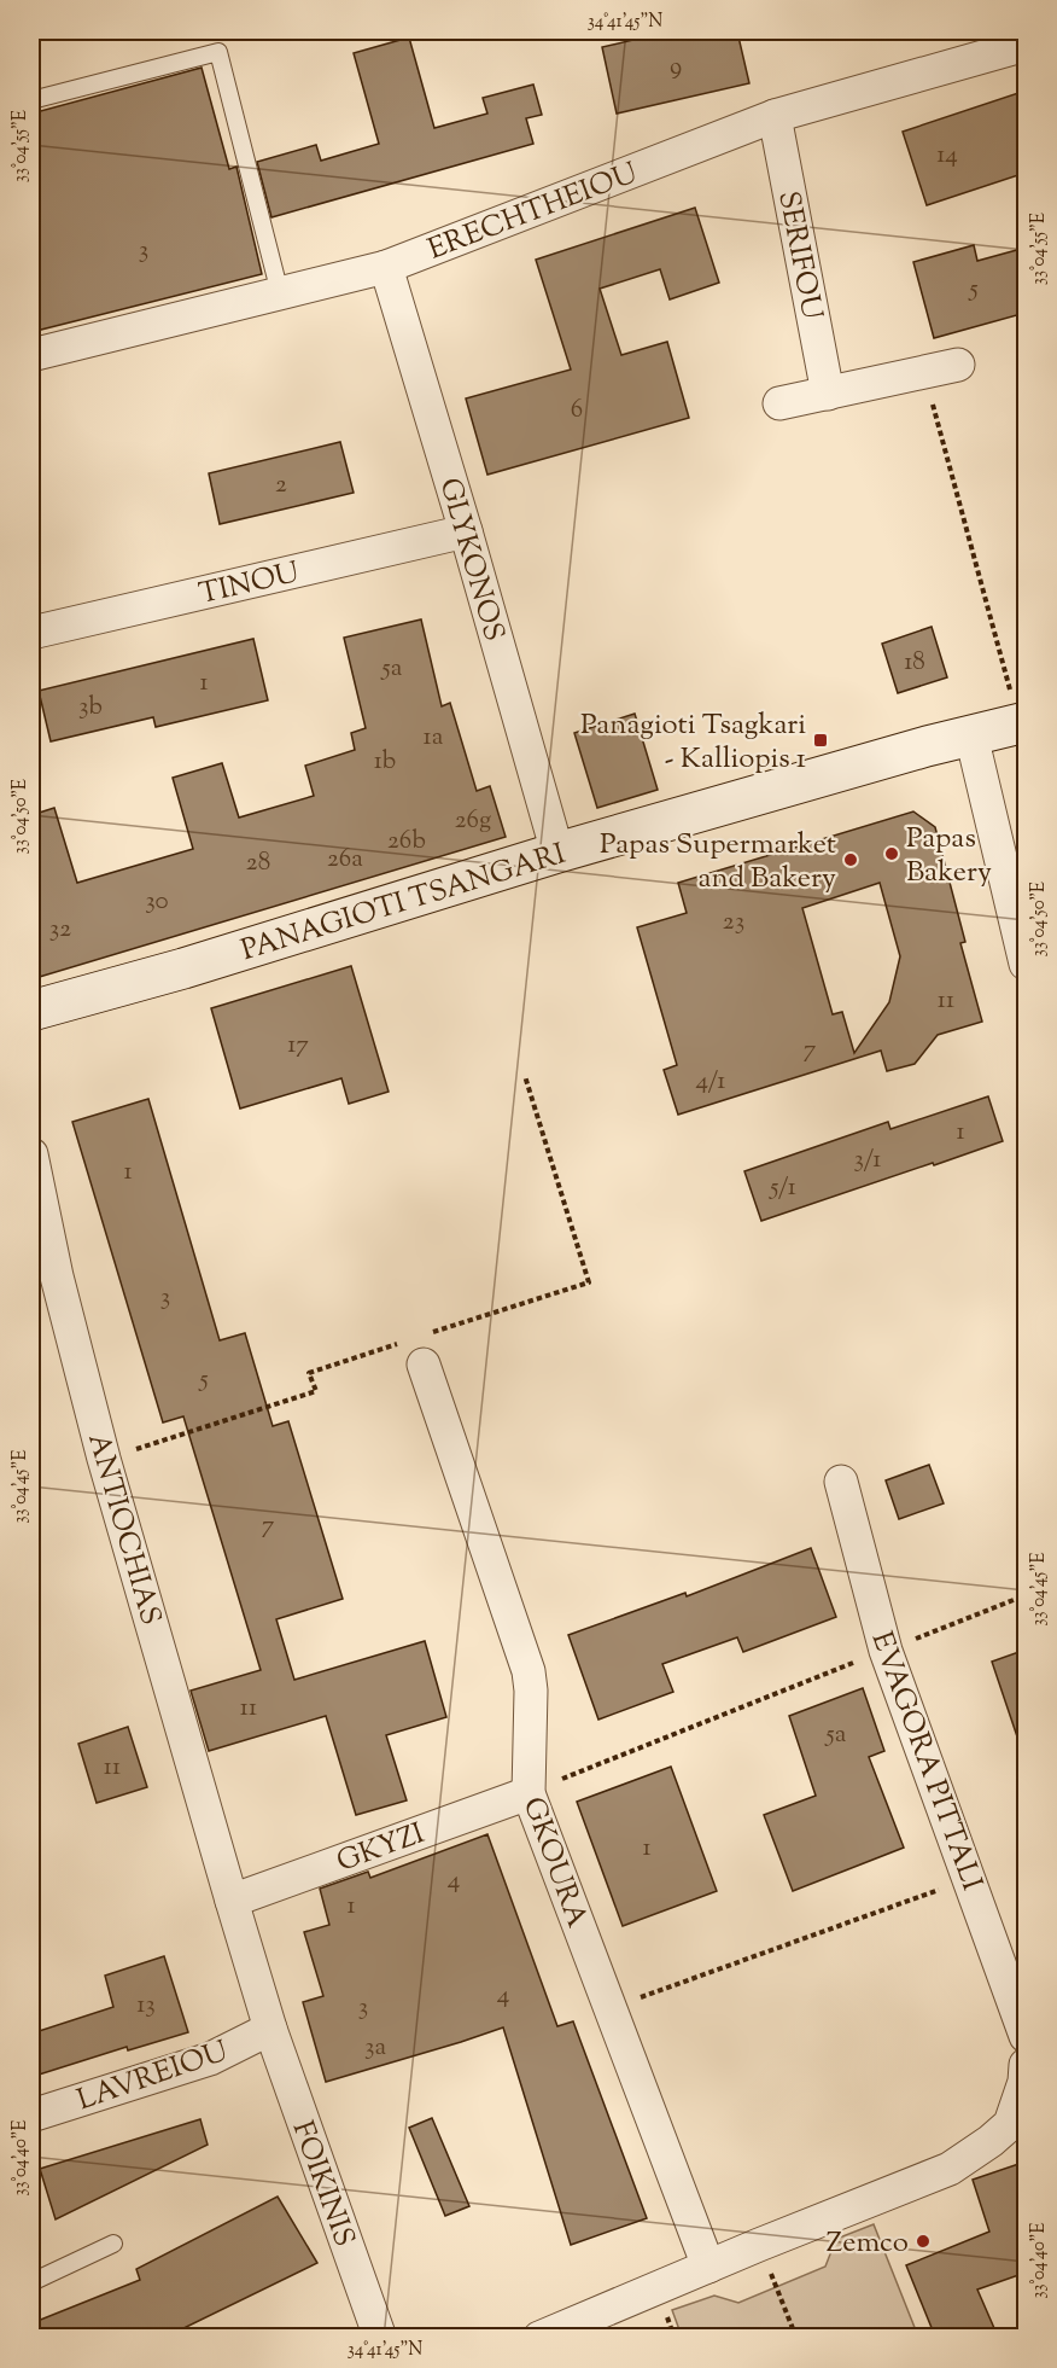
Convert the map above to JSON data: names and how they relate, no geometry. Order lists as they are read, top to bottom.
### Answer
{
  "streets": {
    "main road": ["PANAGIOTI TSANGARI"],
    "street": [
      "ERECHTHEIOU",
      "SERIFOU",
      "GLYKONOS",
      "TINOU",
      "ANTIOCHIAS",
      "EVAGORA PITTALI",
      "GKYZI",
      "GKOURA",
      "LAVREIOU",
      "FOIKINIS"
    ]
  },
  "crossings": [
    ["ERECHTHEIOU", "SERIFOU"],
    ["ERECHTHEIOU", "GLYKONOS"],
    ["GLYKONOS", "TINOU"],
    ["GLYKONOS", "PANAGIOTI TSANGARI"],
    ["ANTIOCHIAS", "GKYZI"],
    ["ANTIOCHIAS", "LAVREIOU"],
    ["ANTIOCHIAS", "FOIKINIS"],
    ["GKYZI", "GKOURA"],
    ["LAVREIOU", "FOIKINIS"]
  ],
  "places": {
    "transit": ["Panagioti Tsagkari - Kalliopis 1"],
    "other": ["Papas Bakery", "Papas Supermarket and Bakery", "Zemco"]
  },
  "house_numbers": [
    "9",
    "14",
    "3",
    "5",
    "6",
    "2",
    "18",
    "5a",
    "1",
    "3b",
    "1a",
    "1b",
    "26g",
    "26b",
    "26a",
    "28",
    "30",
    "23",
    "32",
    "11",
    "17",
    "7",
    "4/1",
    "1",
    "3/1",
    "1",
    "5/1",
    "3",
    "5",
    "7",
    "11",
    "5a",
    "11",
    "1",
    "4",
    "1",
    "4",
    "13",
    "3",
    "3a"
  ],
  "coordinates": [
    "34°41'45\"N",
    "33°04'55\"E",
    "33°04'50\"E",
    "33°04'45\"E",
    "33°04'40\"E"
  ]
}
